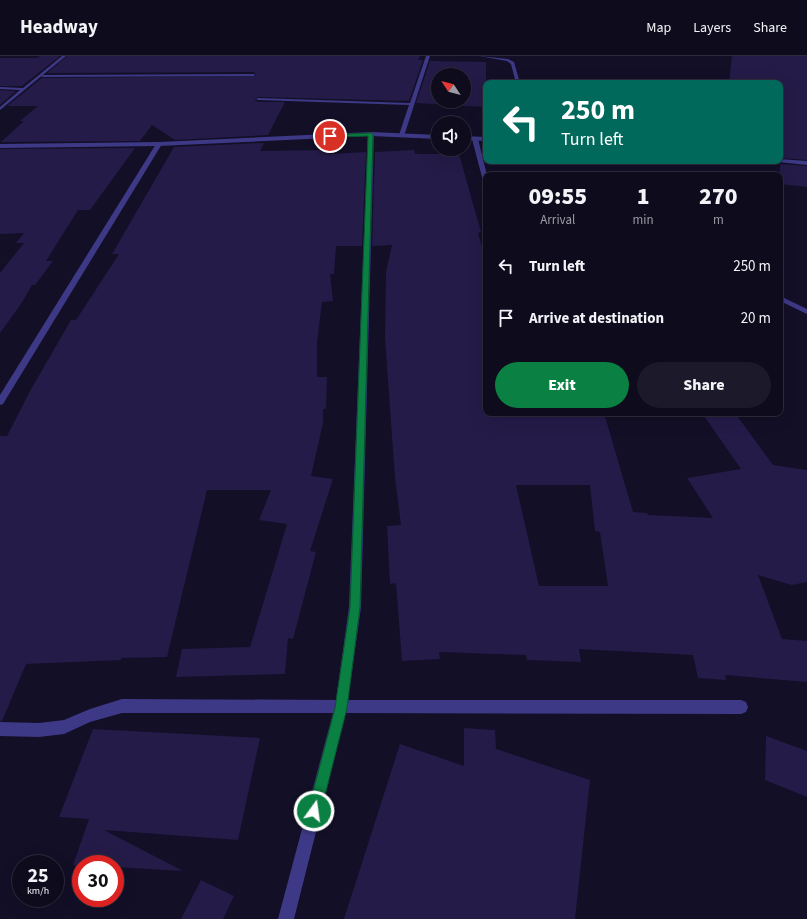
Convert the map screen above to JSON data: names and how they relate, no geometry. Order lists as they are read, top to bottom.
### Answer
{
  "north": "top left",
  "page": {
    "header": "Headway",
    "nav": ["Map", "Layers", "Share"],
    "turn": ["250 m", "Turn left"],
    "eta": [
      "09:55",
      "Arrival",
      "1",
      "min",
      "270",
      "m"
    ],
    "list": [
      {
        "name": "Turn left",
        "value": "250 m"
      },
      {
        "name": "Arrive at destination",
        "value": "20 m"
      }
    ],
    "buttons": ["Exit", "Share"],
    "speed": "25 km/h",
    "limit": "30"
  }
}
